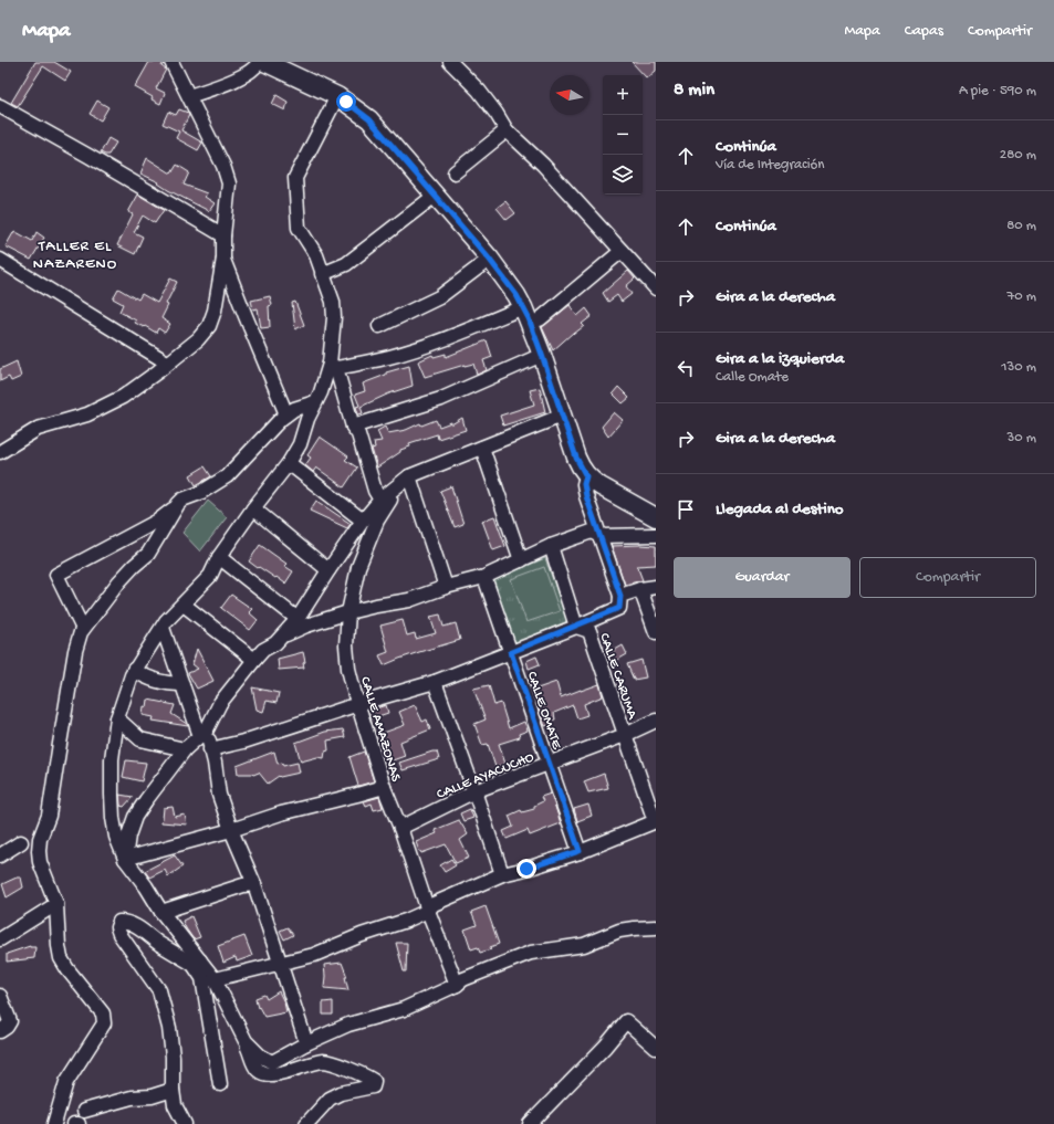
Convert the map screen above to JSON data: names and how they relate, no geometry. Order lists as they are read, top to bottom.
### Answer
{
  "streets": {
    "street": [
      "CALLE CARUMA",
      "CALLE OMATE",
      "CALLE AMAZONAS",
      "CALLE AYACUCHO"
    ]
  },
  "crossings": [
    ["CALLE CARUMA", "CALLE AYACUCHO"],
    ["CALLE OMATE", "CALLE AYACUCHO"],
    ["CALLE AMAZONAS", "CALLE AYACUCHO"]
  ],
  "districts": ["TALLER EL NAZARENO"],
  "north": "left",
  "page": {
    "header": "Mapa",
    "nav": ["Mapa", "Capas", "Compartir"],
    "heading": ["8 min", "A pie · 590 m"],
    "map_buttons": ["+", "−"],
    "list": [
      ["Continúa", "Vía de Integración", "280 m"],
      ["Continúa", "80 m"],
      ["Gira a la derecha", "70 m"],
      ["Gira a la izquierda", "Calle Omate", "130 m"],
      ["Gira a la derecha", "30 m"],
      "Llegada al destino"
    ],
    "buttons": ["Guardar", "Compartir"]
  }
}
